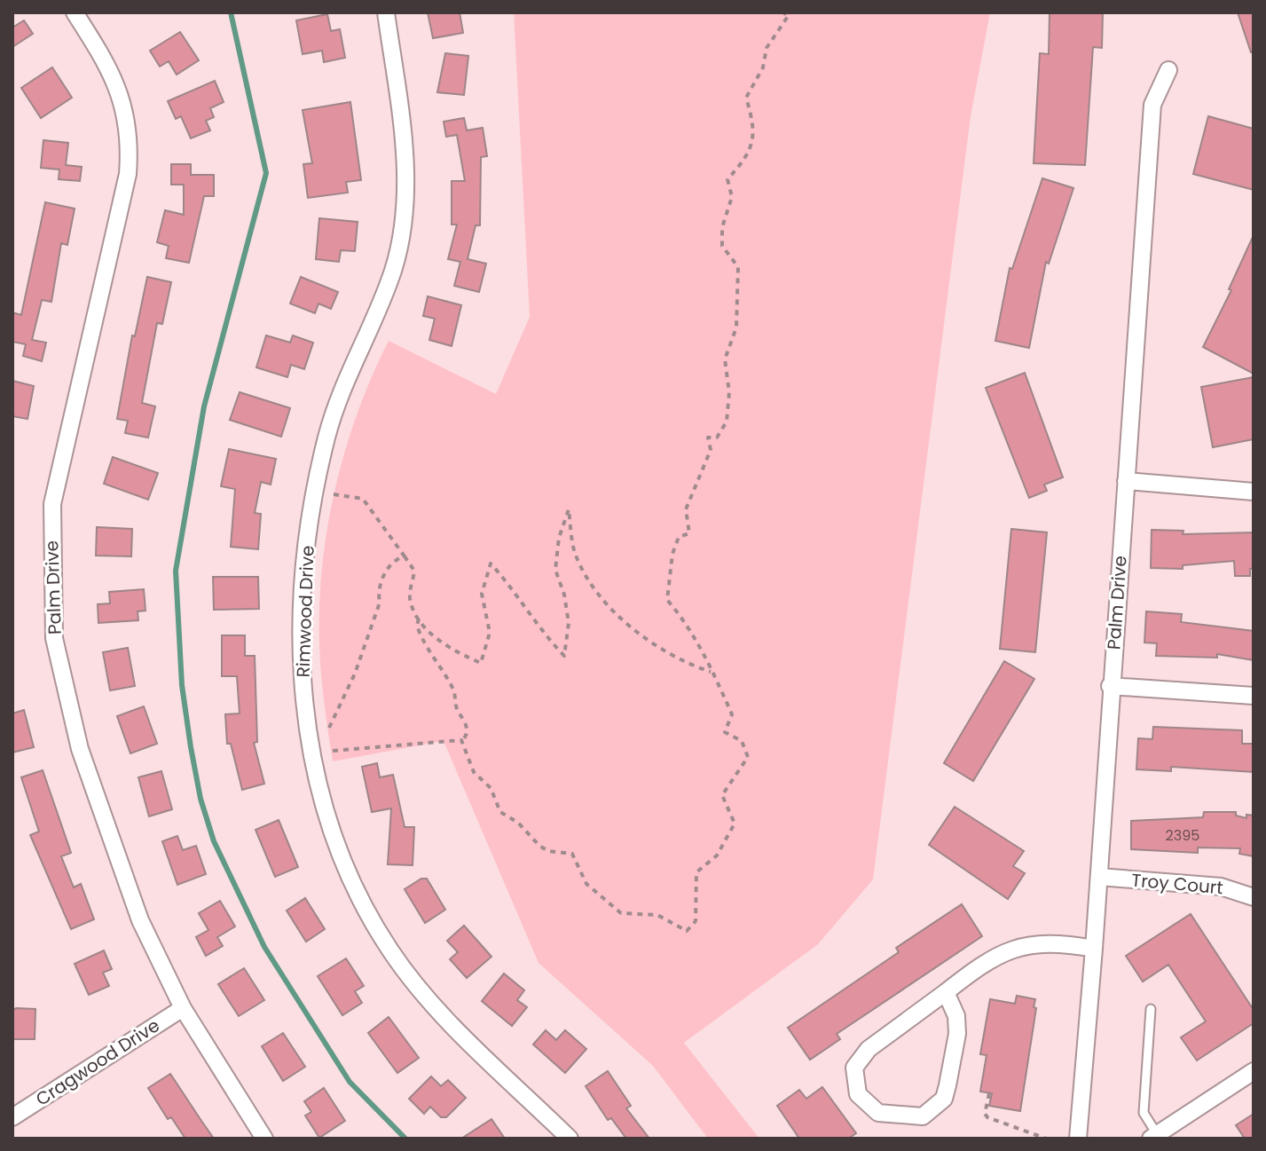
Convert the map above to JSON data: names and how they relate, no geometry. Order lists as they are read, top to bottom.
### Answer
{
  "streets": {
    "street": [
      "Palm Drive",
      "Rimwood Drive",
      "Troy Court",
      "Cragwood Drive"
    ]
  },
  "crossings": [
    ["Palm Drive", "Troy Court"],
    ["Palm Drive", "Cragwood Drive"]
  ],
  "house_numbers": ["2395"]
}
